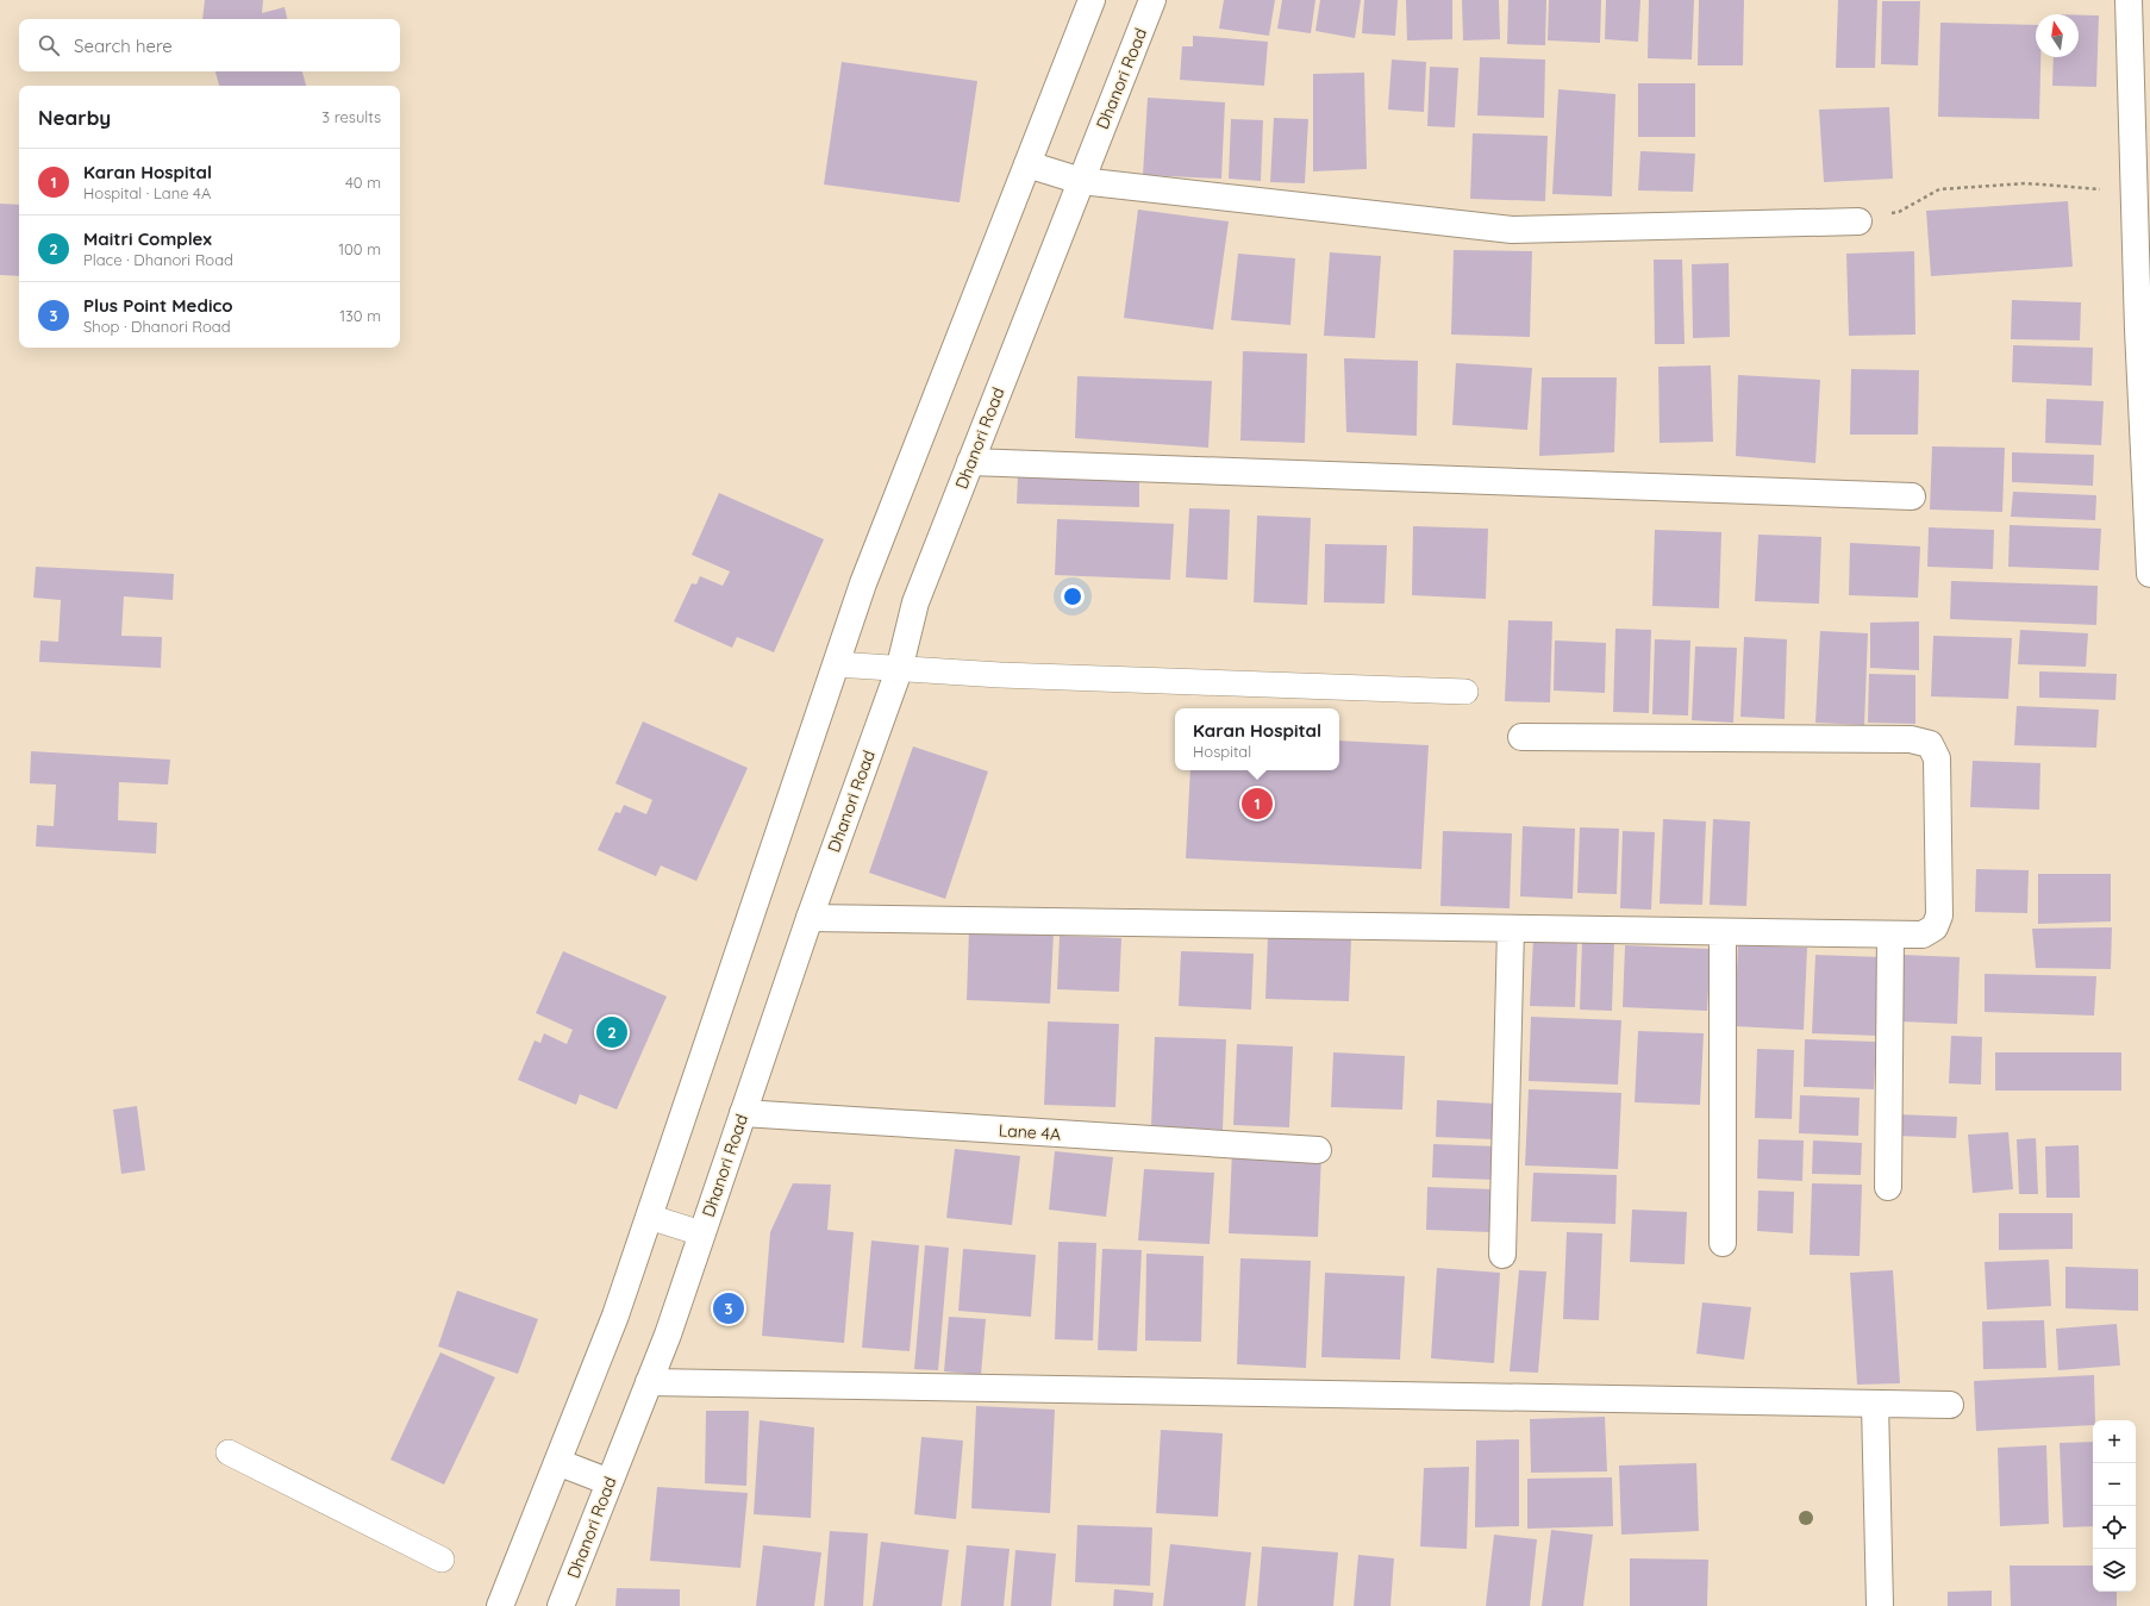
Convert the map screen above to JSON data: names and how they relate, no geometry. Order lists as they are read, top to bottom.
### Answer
{
  "streets": {
    "street": ["Dhanori Road", "Lane 4A"]
  },
  "crossings": [
    ["Dhanori Road", "Lane 4A"]
  ],
  "north": "top",
  "page": {
    "search": "Search here",
    "heading": ["Nearby", "3 results"],
    "list": [
      {
        "mark": "1",
        "name": "Karan Hospital",
        "note": "Hospital · Lane 4A",
        "value": "40 m"
      },
      {
        "mark": "2",
        "name": "Maitri Complex",
        "note": "Place · Dhanori Road",
        "value": "100 m"
      },
      {
        "mark": "3",
        "name": "Plus Point Medico",
        "note": "Shop · Dhanori Road",
        "value": "130 m"
      }
    ],
    "popup": ["Karan Hospital", "Hospital"],
    "pins": ["1", "2", "3"],
    "map_buttons": ["+", "−"]
  }
}
